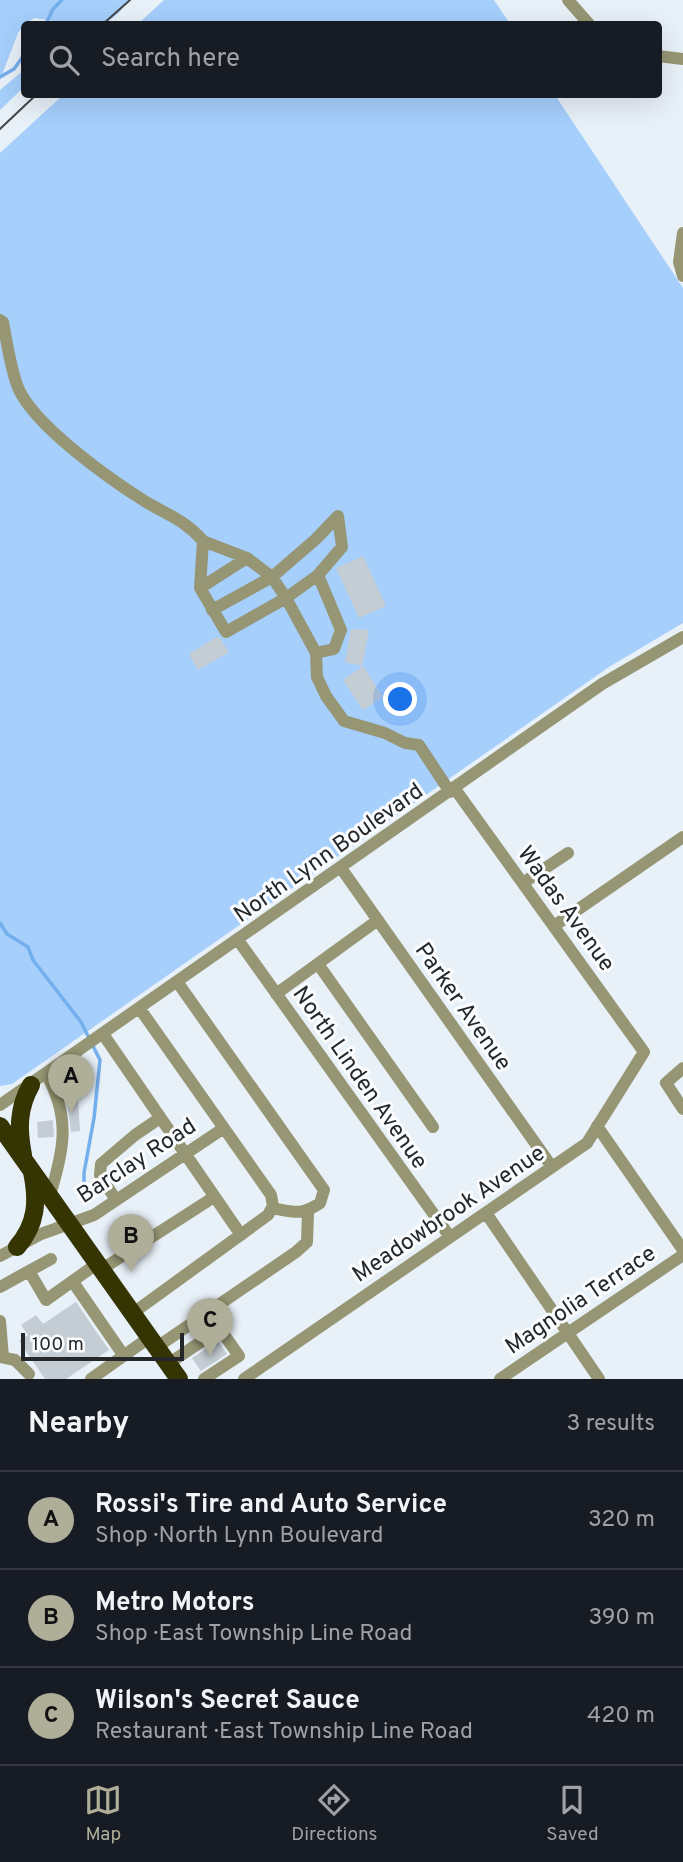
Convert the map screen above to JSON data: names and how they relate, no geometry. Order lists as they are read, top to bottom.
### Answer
{
  "streets": {
    "street": [
      "North Lynn Boulevard",
      "Wadas Avenue",
      "Parker Avenue",
      "North Linden Avenue",
      "Barclay Road",
      "Meadowbrook Avenue",
      "Magnolia Terrace"
    ]
  },
  "crossings": [
    ["North Lynn Boulevard", "Wadas Avenue"],
    ["North Lynn Boulevard", "Parker Avenue"],
    ["North Lynn Boulevard", "North Linden Avenue"],
    ["Wadas Avenue", "Meadowbrook Avenue"],
    ["Parker Avenue", "Meadowbrook Avenue"],
    ["North Linden Avenue", "Meadowbrook Avenue"]
  ],
  "scale_bar": "100 m",
  "page": {
    "search": "Search here",
    "pins": ["A", "B", "C"],
    "scale": "100 m",
    "heading": ["Nearby", "3 results"],
    "list": [
      {
        "mark": "A",
        "name": "Rossi's Tire and Auto Service",
        "note": "Shop · North Lynn Boulevard",
        "value": "320 m"
      },
      {
        "mark": "B",
        "name": "Metro Motors",
        "note": "Shop · East Township Line Road",
        "value": "390 m"
      },
      {
        "mark": "C",
        "name": "Wilson's Secret Sauce",
        "note": "Restaurant · East Township Line Road",
        "value": "420 m"
      }
    ],
    "nav": ["Map", "Directions", "Saved"]
  }
}
